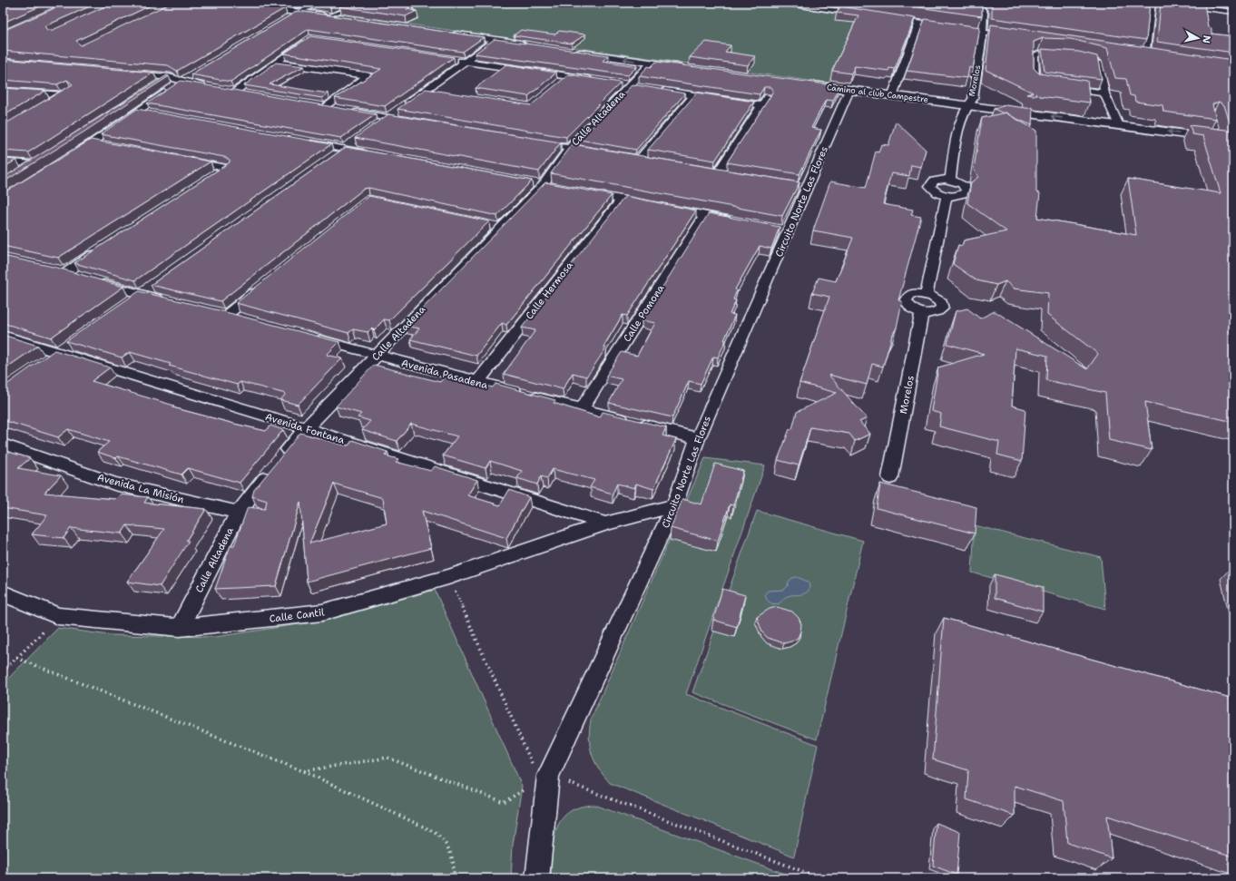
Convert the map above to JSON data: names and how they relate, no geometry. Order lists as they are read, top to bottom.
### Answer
{
  "streets": {
    "main road": ["Camino al club Campestre"],
    "street": [
      "Morelos",
      "Calle Altadena",
      "Circuito Norte Las Flores",
      "Calle Hermosa",
      "Calle Pomona",
      "Avenida Pasadena",
      "Avenida Fontana",
      "Avenida La Misión",
      "Calle Cantil"
    ]
  },
  "crossings": [
    ["Morelos", "Camino al club Campestre"],
    ["Camino al club Campestre", "Circuito Norte Las Flores"],
    ["Calle Altadena", "Avenida Pasadena"],
    ["Calle Altadena", "Avenida Fontana"],
    ["Calle Altadena", "Avenida La Misión"],
    ["Calle Altadena", "Calle Cantil"],
    ["Circuito Norte Las Flores", "Avenida Pasadena"],
    ["Circuito Norte Las Flores", "Calle Cantil"],
    ["Calle Hermosa", "Avenida Pasadena"],
    ["Calle Pomona", "Avenida Pasadena"],
    ["Avenida Fontana", "Calle Cantil"]
  ],
  "one_way": ["Camino al club Campestre"],
  "north": "right"
}
